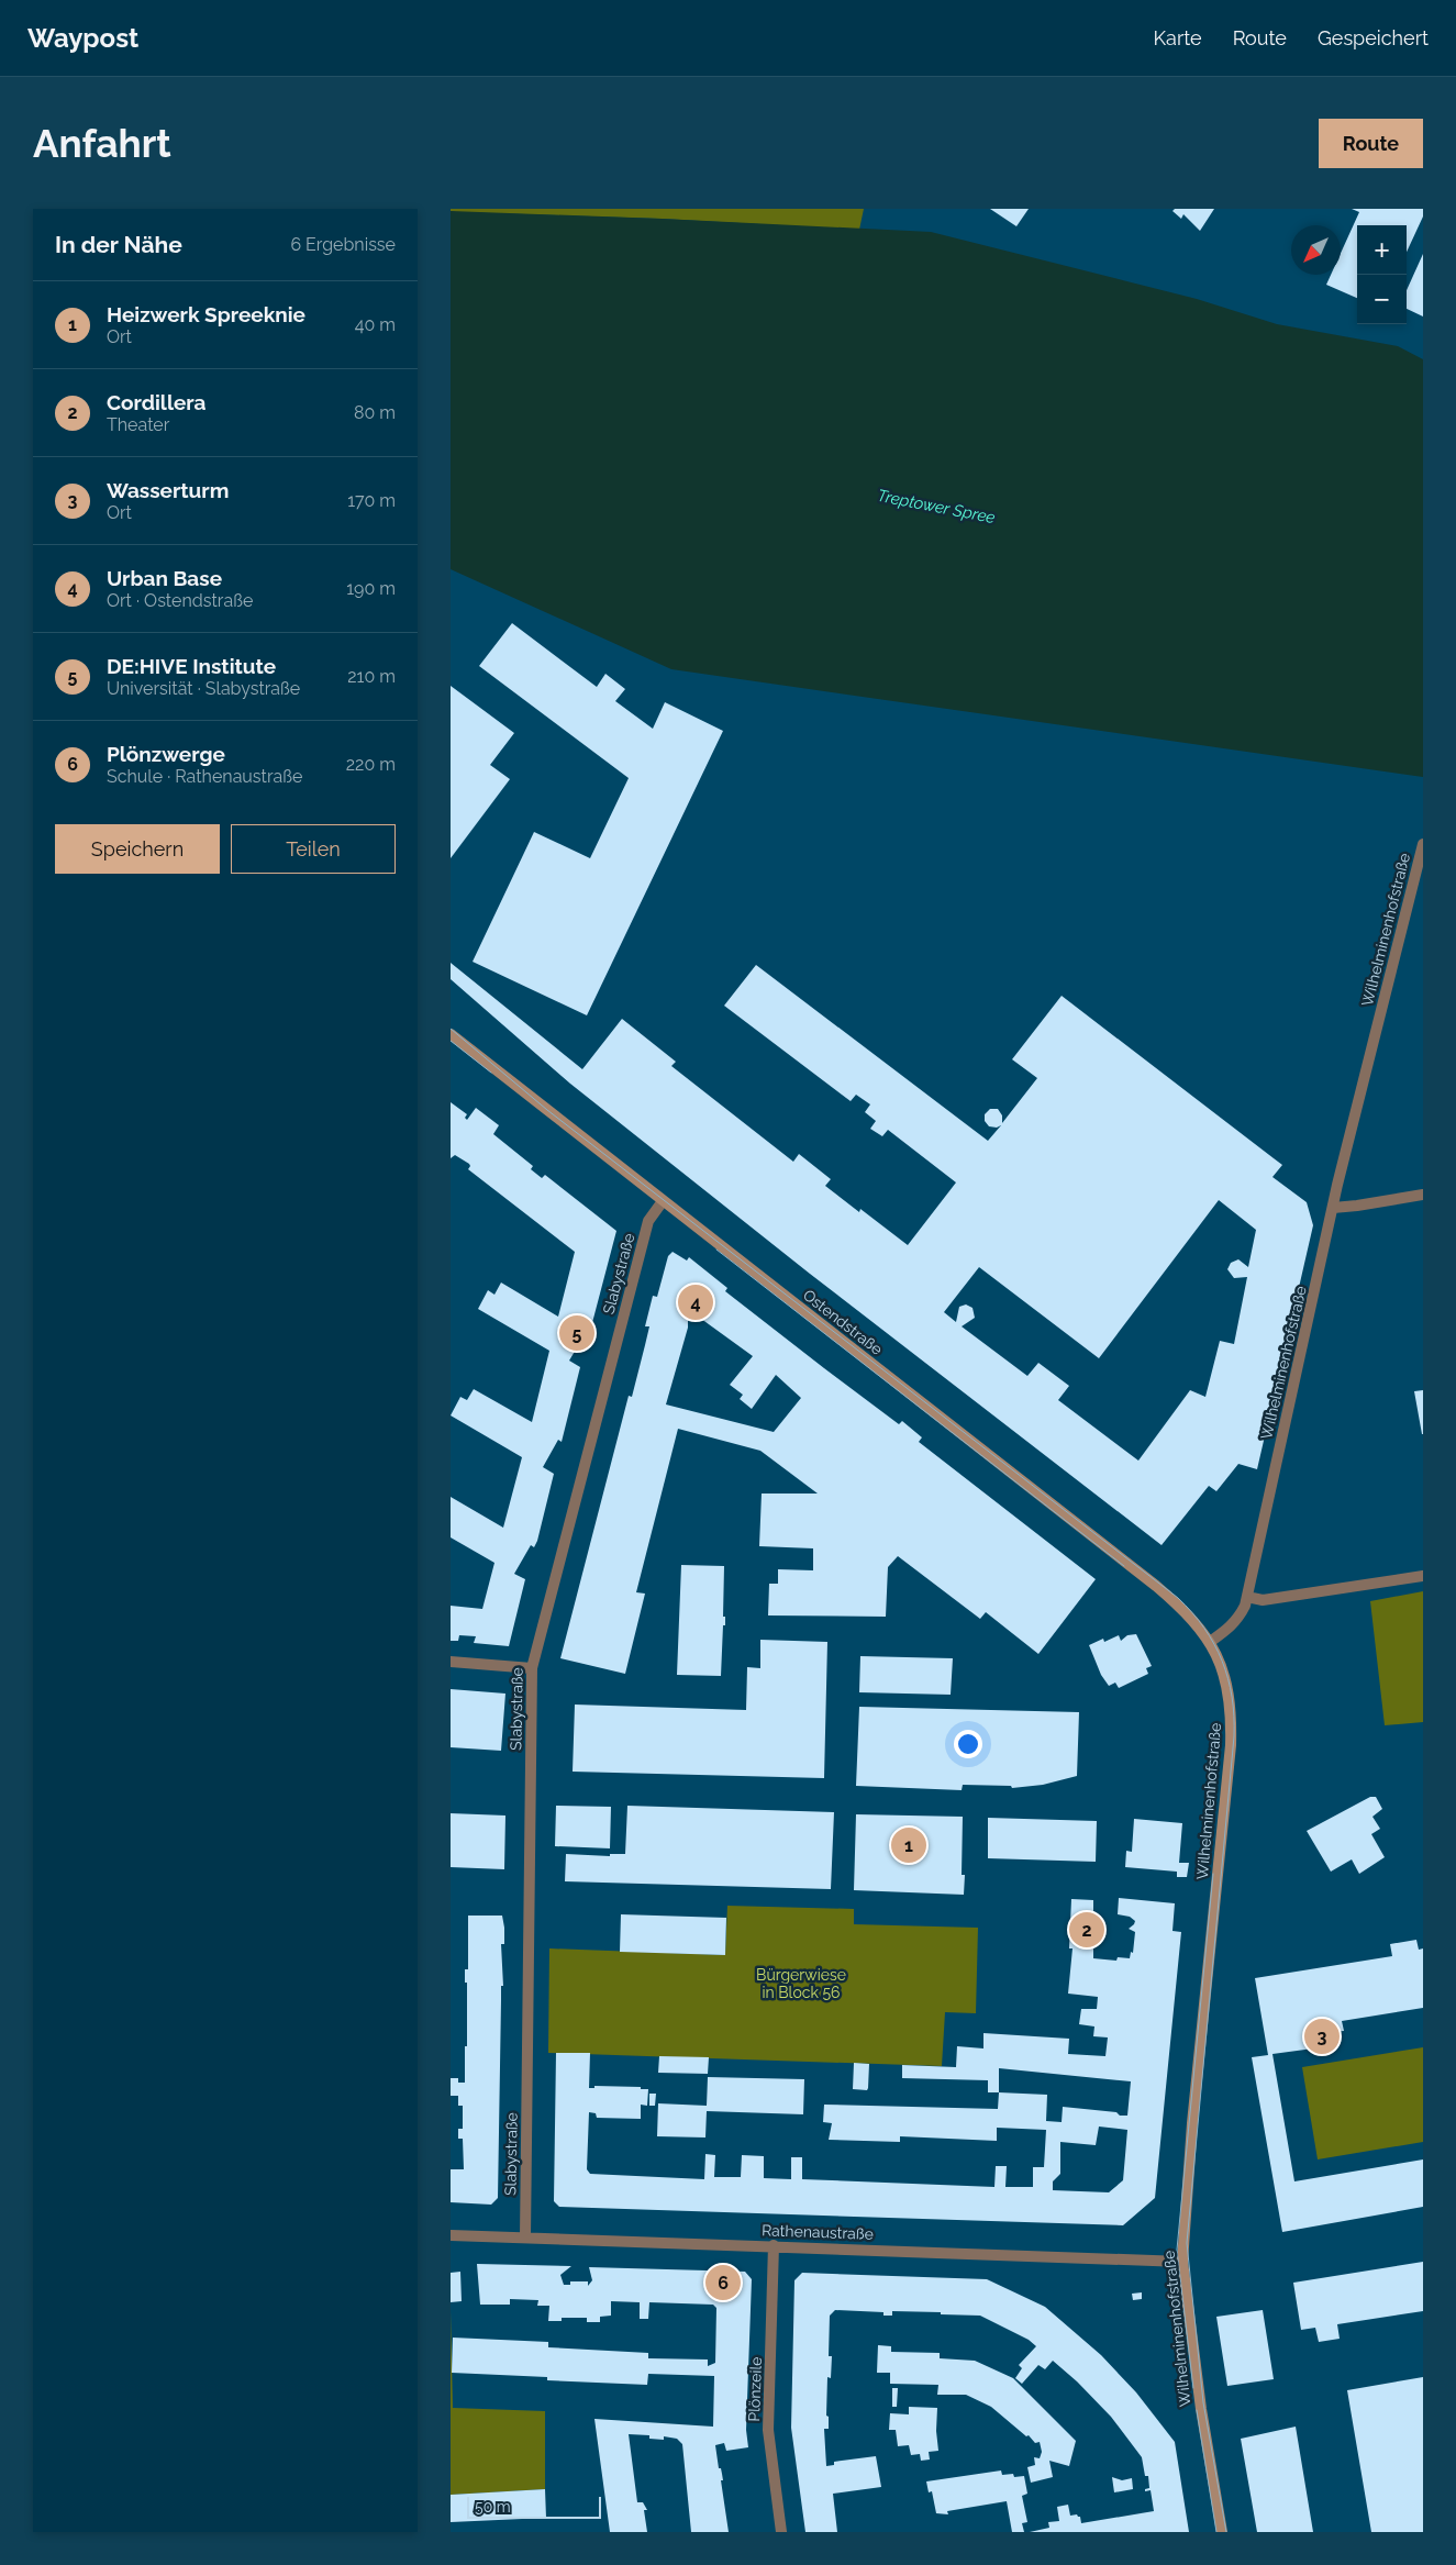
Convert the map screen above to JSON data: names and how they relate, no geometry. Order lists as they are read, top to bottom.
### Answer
{
  "streets": {
    "street": [
      "Wilhelminenhofstraße",
      "Slabystraße",
      "Ostendstraße",
      "Rathenaustraße",
      "Plönzeile"
    ]
  },
  "crossings": [
    ["Wilhelminenhofstraße", "Ostendstraße"],
    ["Wilhelminenhofstraße", "Rathenaustraße"],
    ["Slabystraße", "Ostendstraße"],
    ["Slabystraße", "Rathenaustraße"],
    ["Rathenaustraße", "Plönzeile"]
  ],
  "water": ["Treptower Spree"],
  "parks": ["Bürgerwiese in Block 56"],
  "scale_bar": "50 m",
  "north": "bottom left",
  "page": {
    "header": "Waypost",
    "nav": ["Karte", "Route", "Gespeichert"],
    "buttons": [
      "Route",
      ["Speichern", "Teilen"]
    ],
    "title": "Anfahrt",
    "heading": ["In der Nähe", "6 Ergebnisse"],
    "map_buttons": ["+", "−"],
    "list": [
      {
        "mark": "1",
        "name": "Heizwerk Spreeknie",
        "note": "Ort",
        "value": "40 m"
      },
      {
        "mark": "2",
        "name": "Cordillera",
        "note": "Theater",
        "value": "80 m"
      },
      {
        "mark": "3",
        "name": "Wasserturm",
        "note": "Ort",
        "value": "170 m"
      },
      {
        "mark": "4",
        "name": "Urban Base",
        "note": "Ort · Ostendstraße",
        "value": "190 m"
      },
      {
        "mark": "5",
        "name": "DE:HIVE Institute",
        "note": "Universität · Slabystraße",
        "value": "210 m"
      },
      {
        "mark": "6",
        "name": "Plönzwerge",
        "note": "Schule · Rathenaustraße",
        "value": "220 m"
      }
    ],
    "pins": [
      "4",
      "5",
      "1",
      "2",
      "3",
      "6"
    ],
    "scale": "50 m"
  }
}
